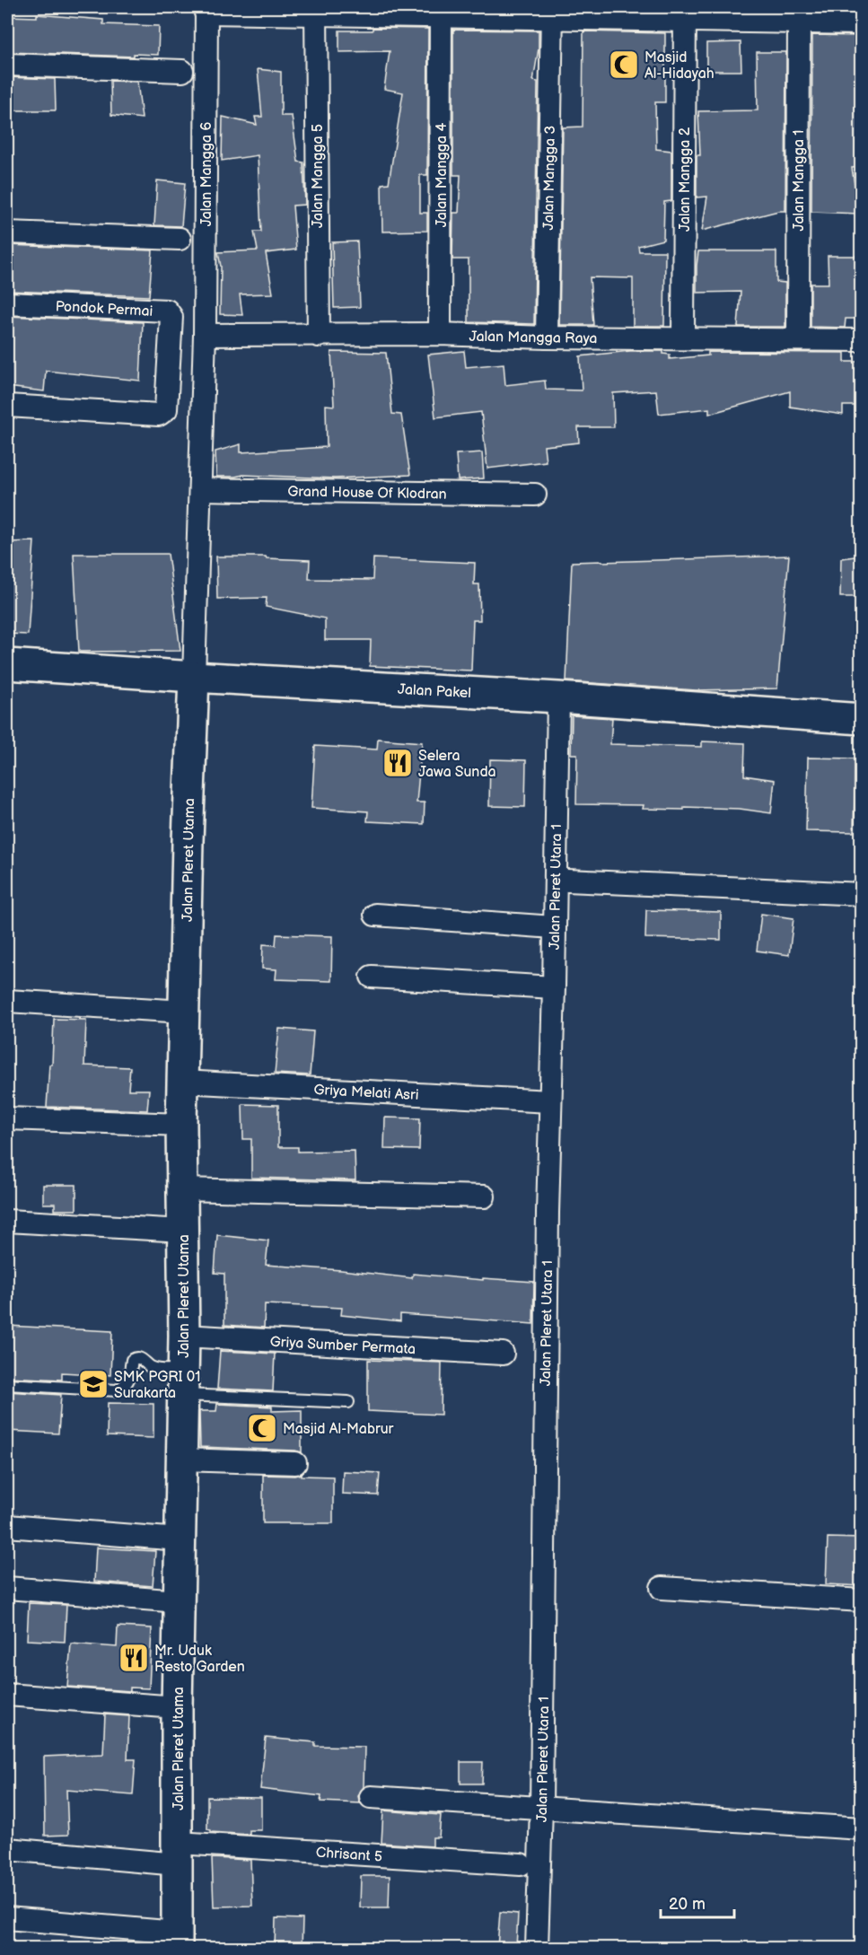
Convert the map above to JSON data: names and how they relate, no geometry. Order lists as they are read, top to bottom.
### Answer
{
  "streets": {
    "street": [
      "Jalan Mangga 6",
      "Jalan Mangga 4",
      "Jalan Mangga 5",
      "Jalan Mangga 3",
      "Jalan Mangga 2",
      "Jalan Mangga 1",
      "Pondok Permai",
      "Jalan Mangga Raya",
      "Grand House Of Klodran",
      "Jalan Pakel",
      "Jalan Pleret Utama",
      "Jalan Pleret Utara 1",
      "Griya Melati Asri",
      "Griya Sumber Permata",
      "Chrisant 5"
    ]
  },
  "crossings": [
    ["Jalan Mangga 6", "Jalan Mangga Raya"],
    ["Jalan Mangga 6", "Grand House Of Klodran"],
    ["Jalan Mangga 6", "Jalan Pakel"],
    ["Jalan Mangga 6", "Jalan Pleret Utama"],
    ["Jalan Mangga 4", "Jalan Mangga Raya"],
    ["Jalan Mangga 5", "Jalan Mangga Raya"],
    ["Jalan Mangga 3", "Jalan Mangga Raya"],
    ["Jalan Mangga 2", "Jalan Mangga Raya"],
    ["Jalan Mangga 1", "Jalan Mangga Raya"],
    ["Jalan Pakel", "Jalan Pleret Utama"],
    ["Jalan Pakel", "Jalan Pleret Utara 1"],
    ["Jalan Pleret Utama", "Griya Melati Asri"],
    ["Jalan Pleret Utama", "Griya Sumber Permata"],
    ["Jalan Pleret Utama", "Chrisant 5"],
    ["Jalan Pleret Utara 1", "Griya Melati Asri"]
  ],
  "places": {
    "mosque": ["Masjid Al-Hidayah", "Masjid Al-Mabrur"],
    "restaurant": ["Selera Jawa Sunda", "Mr. Uduk Resto Garden"],
    "school or university": ["SMK PGRI 01 Surakarta"]
  },
  "scale_bar": "20 m"
}
